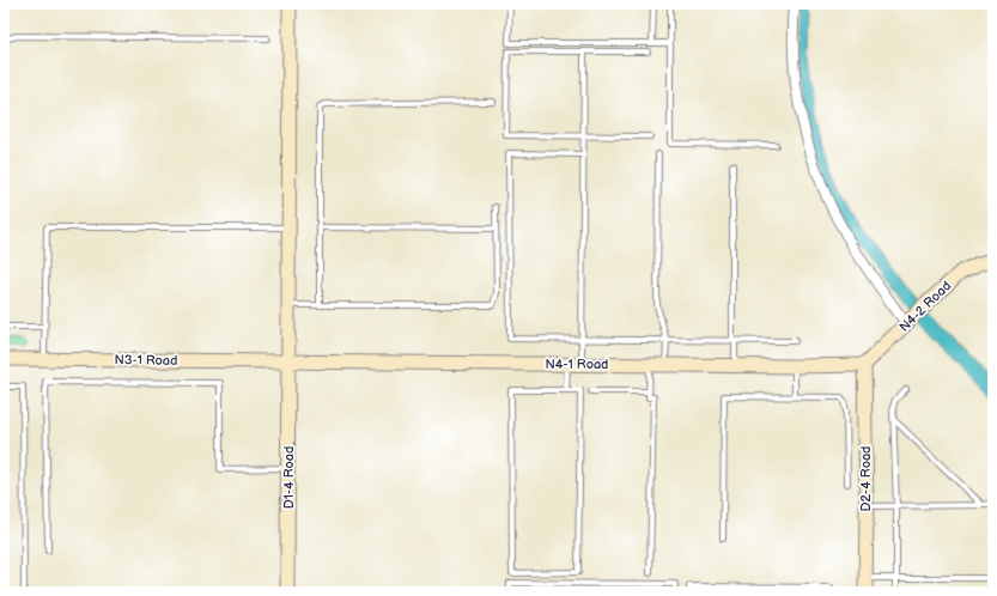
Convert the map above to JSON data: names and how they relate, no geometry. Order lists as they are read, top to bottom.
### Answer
{
  "streets": {
    "main road": [
      "N4-2 Road",
      "N3-1 Road",
      "N4-1 Road",
      "D1-4 Road",
      "D2-4 Road"
    ]
  },
  "crossings": [
    ["N4-2 Road", "N4-1 Road"],
    ["N4-2 Road", "D2-4 Road"],
    ["N3-1 Road", "N4-1 Road"],
    ["N3-1 Road", "D1-4 Road"],
    ["N4-1 Road", "D1-4 Road"],
    ["N4-1 Road", "D2-4 Road"]
  ]
}
